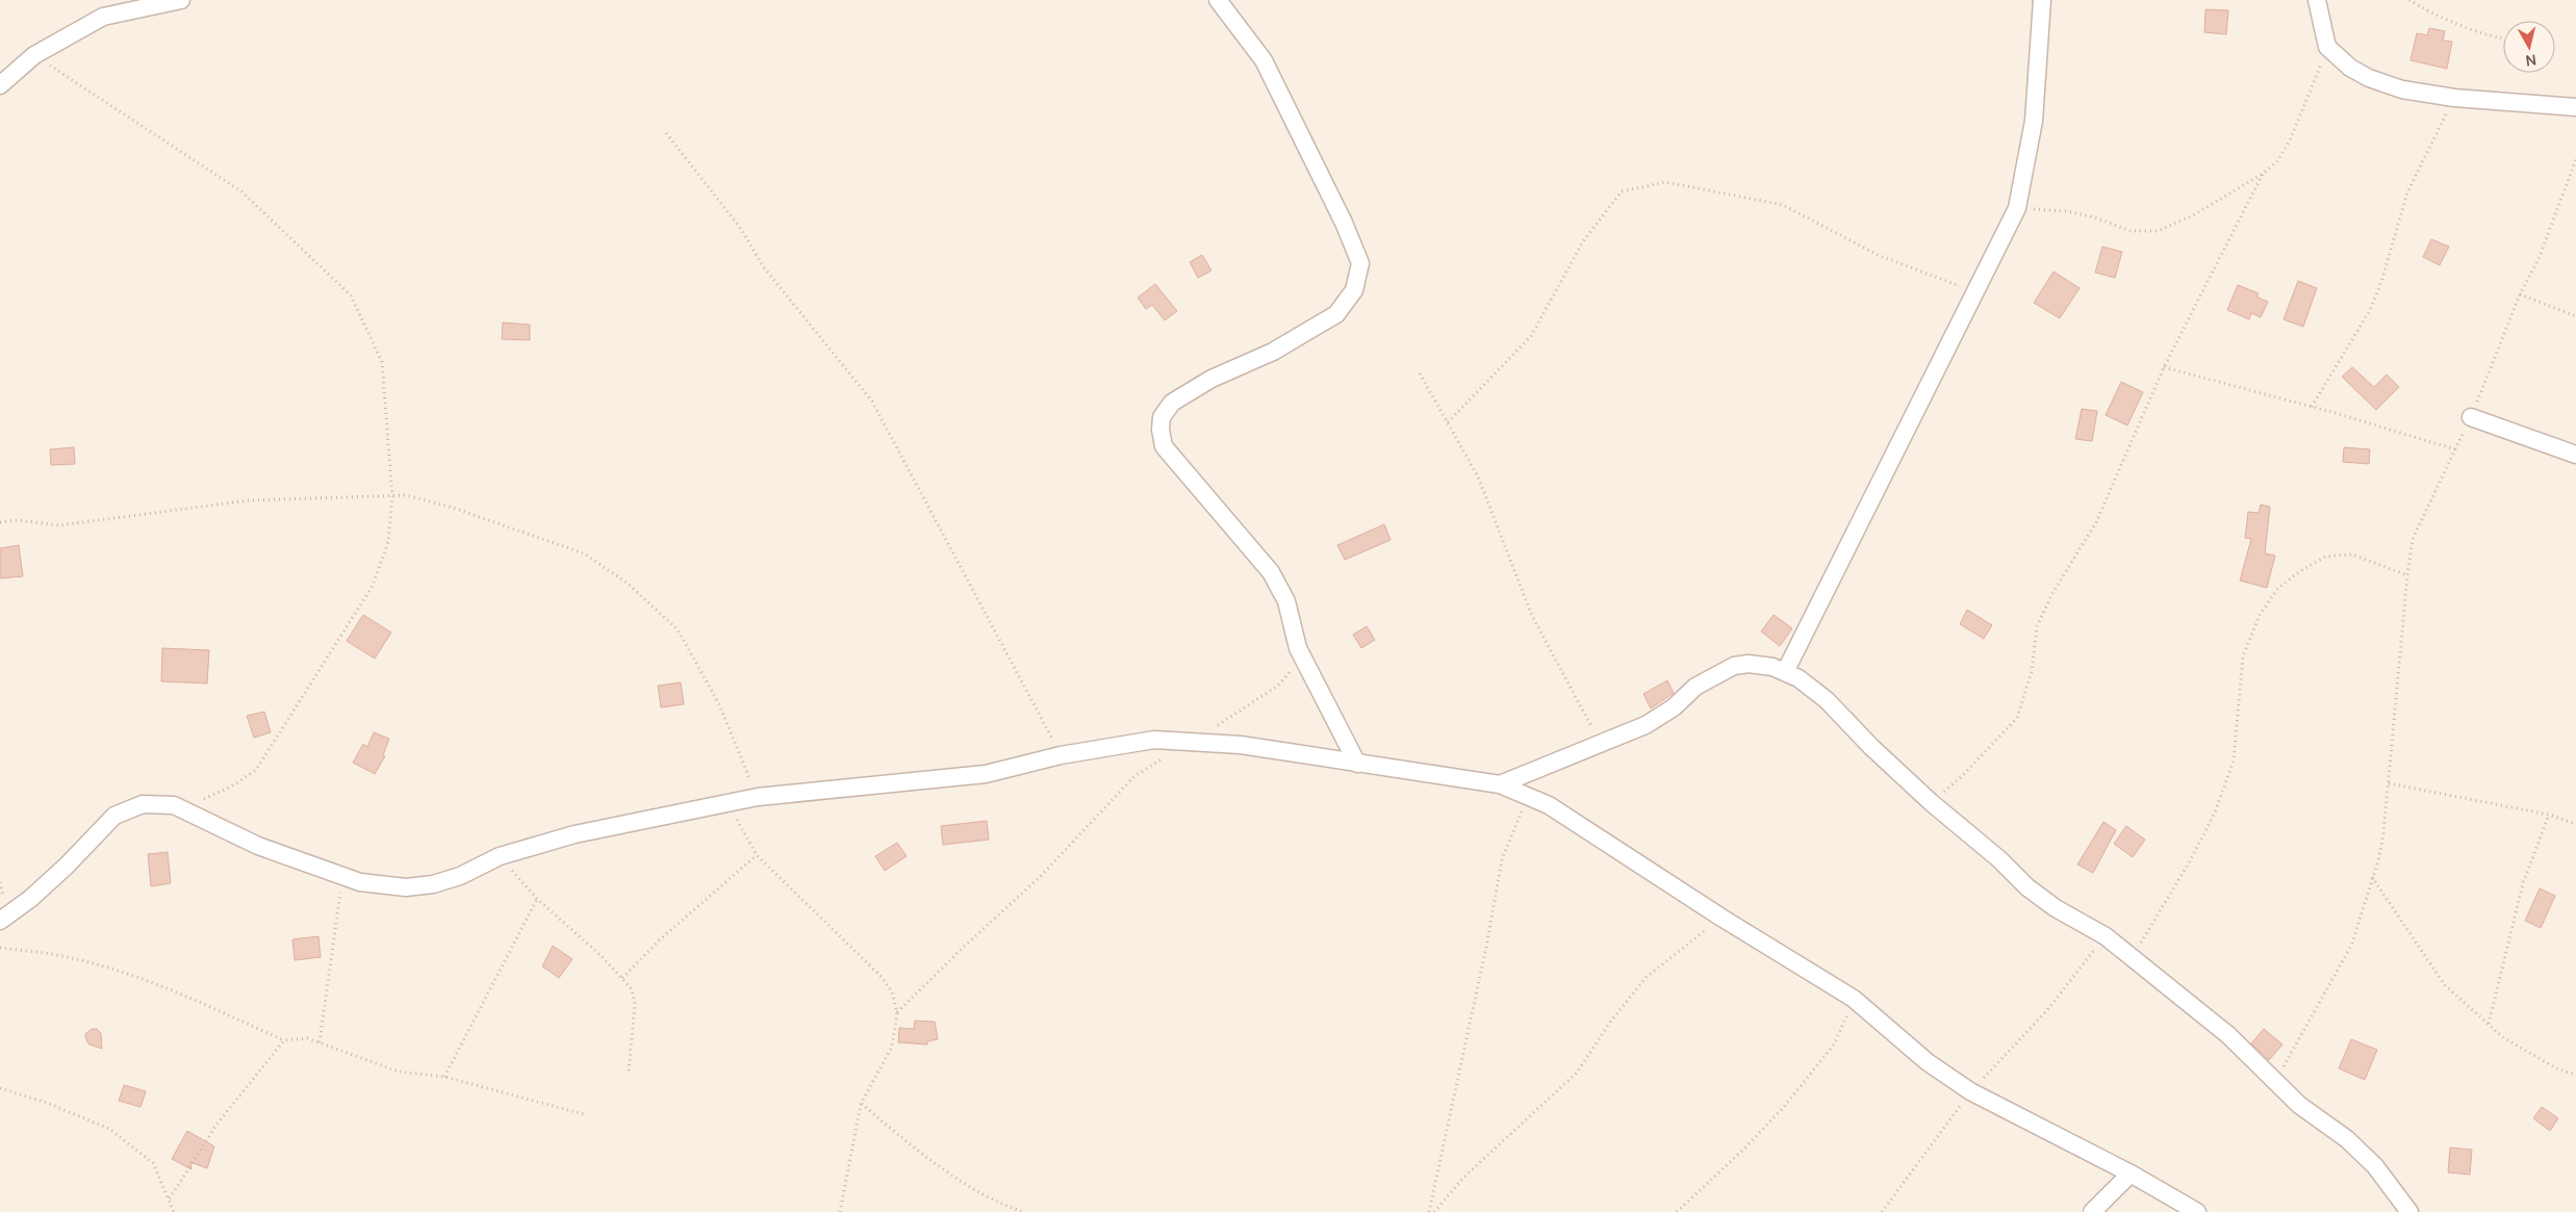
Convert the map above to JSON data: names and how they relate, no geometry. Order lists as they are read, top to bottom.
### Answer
{
  "north": "bottom"
}
